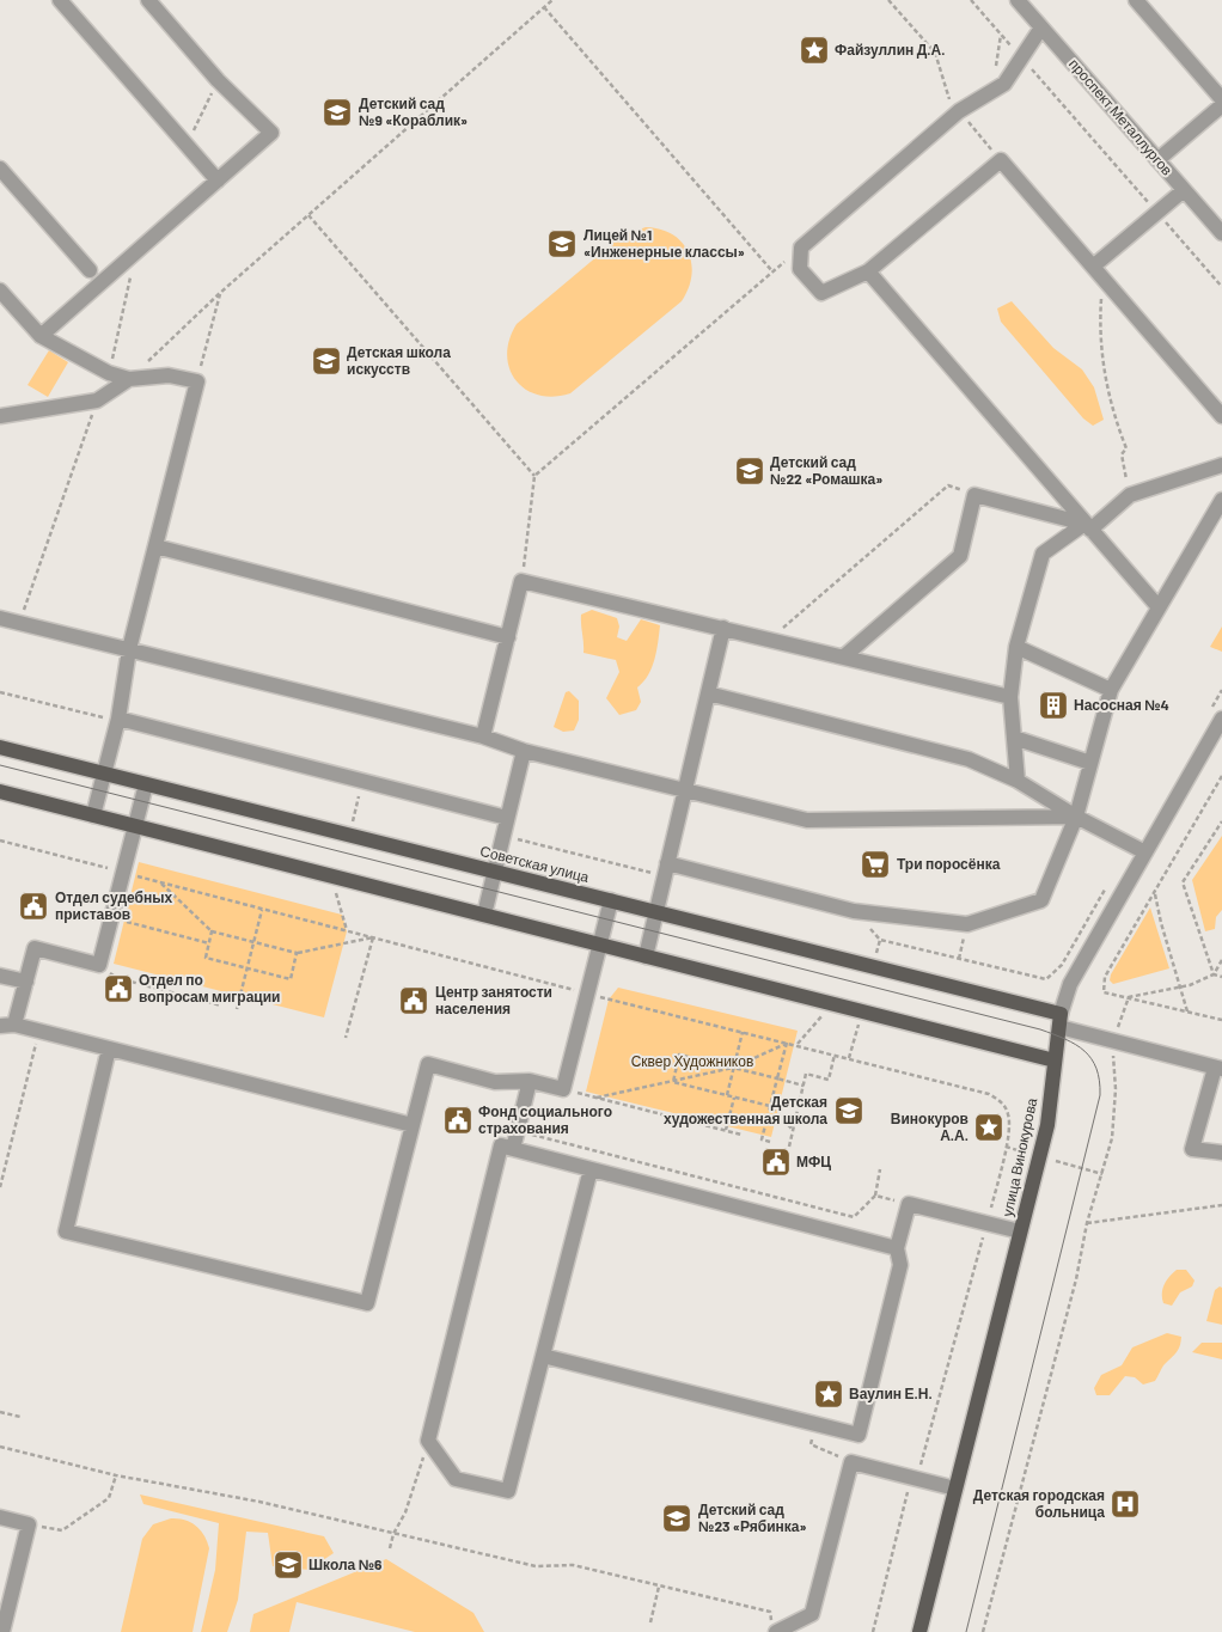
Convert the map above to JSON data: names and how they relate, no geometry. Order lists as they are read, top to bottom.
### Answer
{
  "streets": {
    "main road": ["Советская улица", "улица Винокурова"],
    "street": ["проспект Металлургов"]
  },
  "crossings": [
    ["Советская улица", "улица Винокурова"]
  ],
  "parks": ["Сквер Художников"],
  "places": {
    "place": ["Файзуллин Д.А.", "Винокуров А.А.", "Ваулин Е.Н."],
    "school or university": [
      "Детский сад №9 «Кораблик»",
      "Лицей №1 «Инженерные классы»",
      "Детская школа искусств",
      "Детский сад №22 «Ромашка»",
      "Детская художественная школа",
      "Детский сад №23 «Рябинка»",
      "Школа №6"
    ],
    "building": ["Насосная №4"],
    "supermarket": ["Три поросёнка"],
    "public building": [
      "Отдел судебных приставов",
      "Отдел по вопросам миграции",
      "Центр занятости населения",
      "Фонд социального страхования",
      "МФЦ"
    ],
    "hospital": ["Детская городская больница"]
  }
}
